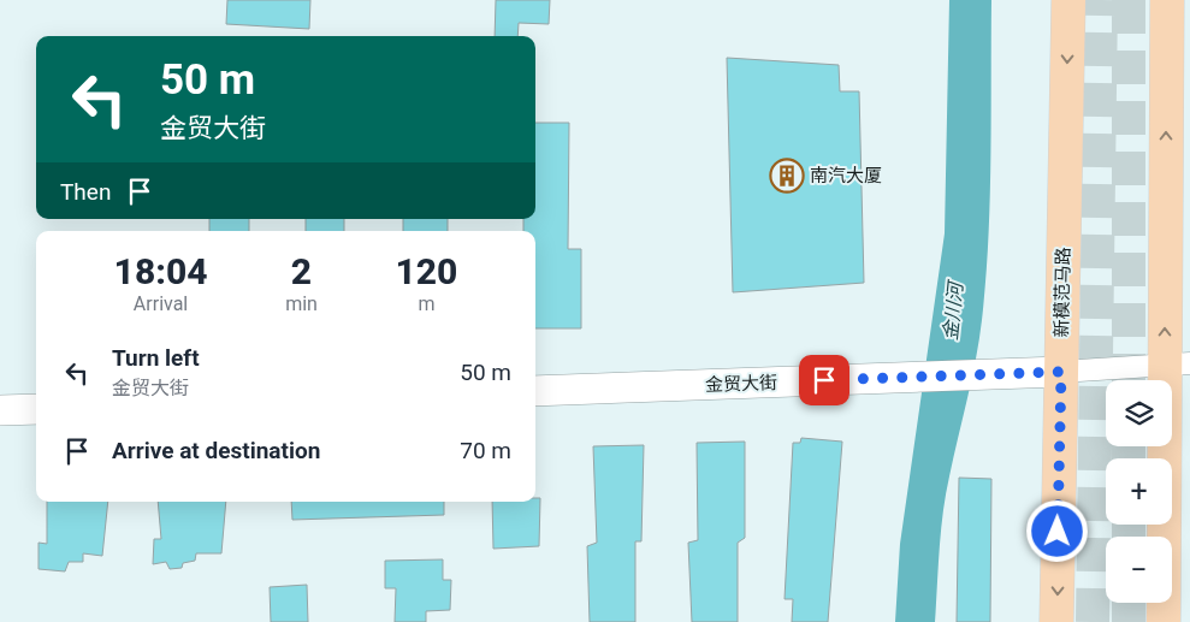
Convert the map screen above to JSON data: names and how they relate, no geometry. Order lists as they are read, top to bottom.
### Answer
{
  "streets": {
    "main road": ["新模范马路"],
    "street": ["金贸大街"]
  },
  "crossings": [
    ["新模范马路", "金贸大街"]
  ],
  "water": ["金川河"],
  "places": {
    "building": ["南汽大厦"]
  },
  "page": {
    "turn": ["50 m", "金贸大街"],
    "then": "Then",
    "eta": [
      "18:04",
      "Arrival",
      "2",
      "min",
      "120",
      "m"
    ],
    "list": [
      {
        "name": "Turn left",
        "note": "金贸大街",
        "value": "50 m"
      },
      {
        "name": "Arrive at destination",
        "value": "70 m"
      }
    ],
    "map_buttons": ["+", "−"]
  }
}
